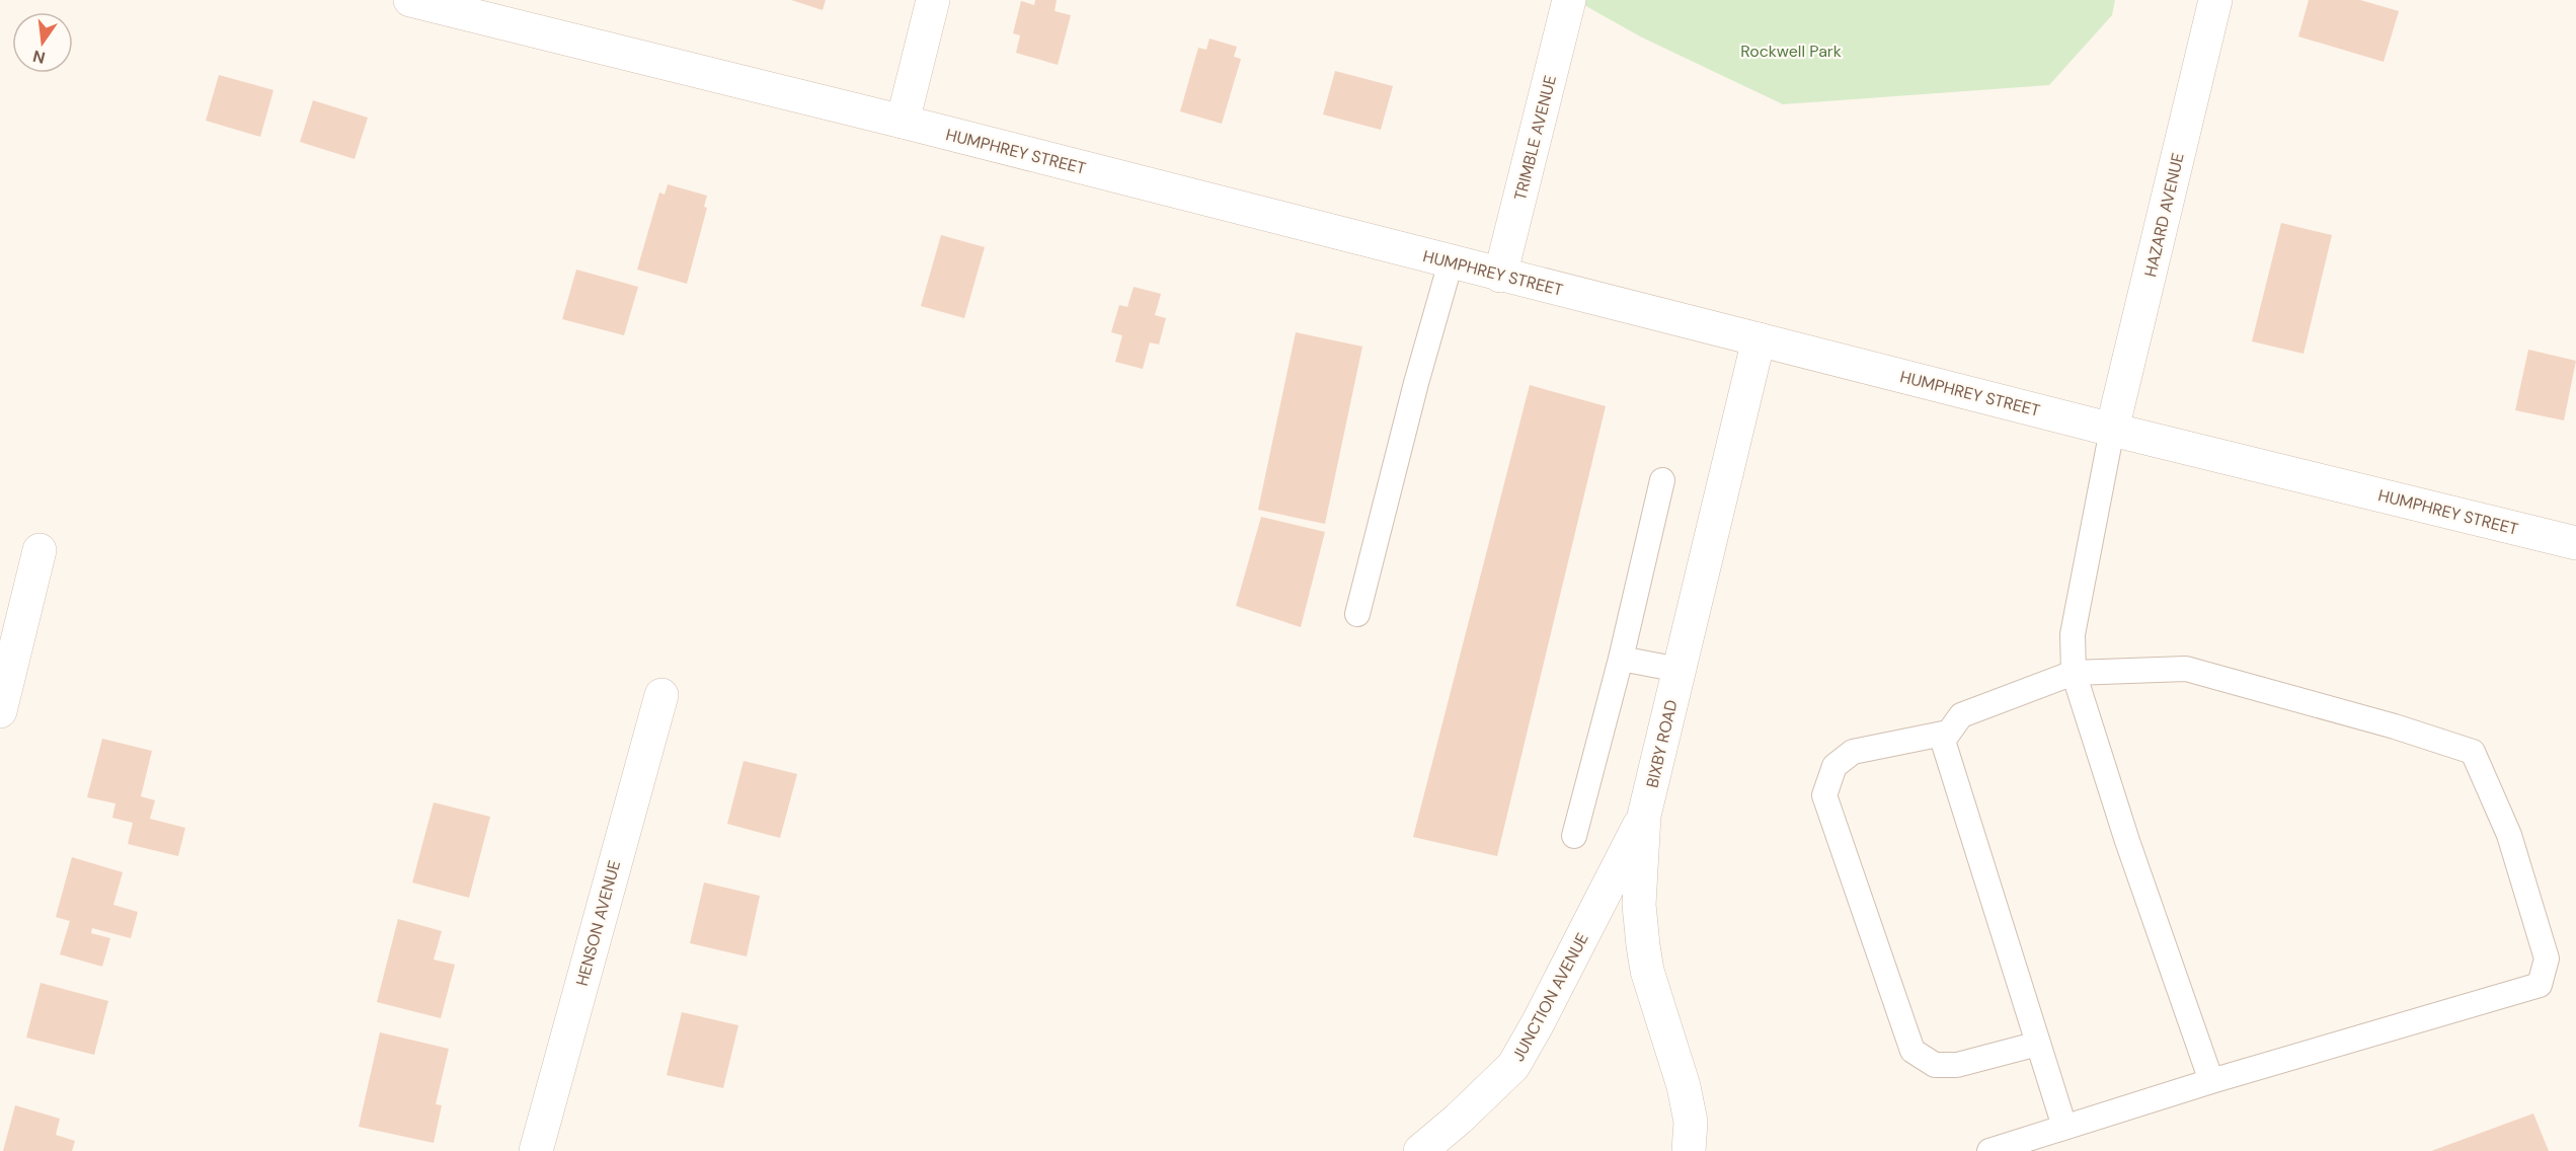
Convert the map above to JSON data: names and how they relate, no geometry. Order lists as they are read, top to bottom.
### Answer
{
  "streets": {
    "street": [
      "TRIMBLE AVENUE",
      "HUMPHREY STREET",
      "HAZARD AVENUE",
      "BIXBY ROAD",
      "HENSON AVENUE",
      "JUNCTION AVENUE"
    ]
  },
  "crossings": [
    ["TRIMBLE AVENUE", "HUMPHREY STREET"],
    ["HUMPHREY STREET", "HAZARD AVENUE"],
    ["HUMPHREY STREET", "BIXBY ROAD"],
    ["BIXBY ROAD", "JUNCTION AVENUE"]
  ],
  "parks": ["Rockwell Park"],
  "north": "bottom"
}
